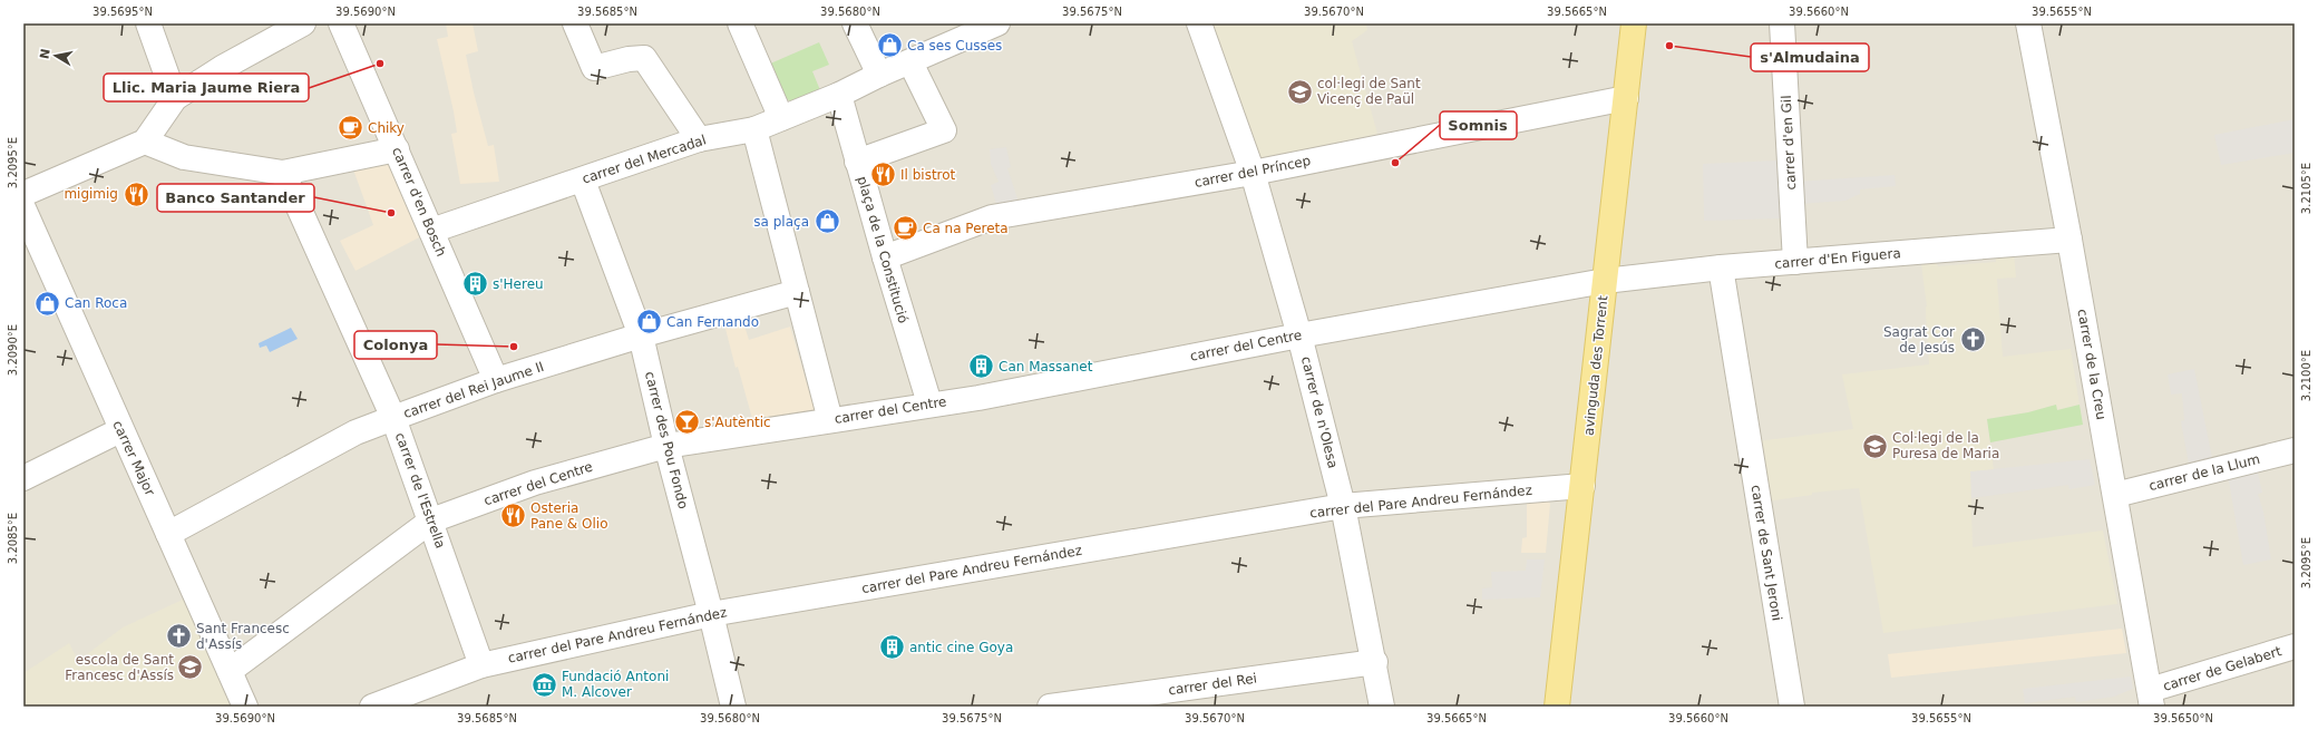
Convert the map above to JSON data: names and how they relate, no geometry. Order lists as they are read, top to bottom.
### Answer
{
  "streets": {
    "main road": ["avinguda des Torrent"],
    "street": [
      "carrer d'en Gil",
      "carrer del Mercadal",
      "carrer del Príncep",
      "carrer d'en Bosch",
      "plaça de la Constitució",
      "carrer d'En Figuera",
      "carrer del Centre",
      "carrer de la Creu",
      "carrer del Rei Jaume II",
      "carrer de n'Olesa",
      "carrer des Pou Fondo",
      "carrer Major",
      "carrer de la Llum",
      "carrer de l'Estrella",
      "carrer del Pare Andreu Fernández",
      "carrer de Sant Jeroni",
      "carrer de Gelabert",
      "carrer del Rei"
    ]
  },
  "crossings": [
    ["carrer d'en Gil", "carrer d'En Figuera"],
    ["carrer del Mercadal", "carrer d'en Bosch"],
    ["carrer del Mercadal", "plaça de la Constitució"],
    ["carrer del Mercadal", "carrer des Pou Fondo"],
    ["carrer del Príncep", "plaça de la Constitució"],
    ["carrer del Príncep", "avinguda des Torrent"],
    ["carrer del Príncep", "carrer de n'Olesa"],
    ["carrer d'en Bosch", "carrer del Rei Jaume II"],
    ["plaça de la Constitució", "carrer del Centre"],
    ["carrer d'En Figuera", "carrer del Centre"],
    ["carrer d'En Figuera", "carrer de la Creu"],
    ["carrer d'En Figuera", "avinguda des Torrent"],
    ["carrer d'En Figuera", "carrer de Sant Jeroni"],
    ["carrer del Centre", "avinguda des Torrent"],
    ["carrer del Centre", "carrer de n'Olesa"],
    ["carrer del Centre", "carrer des Pou Fondo"],
    ["carrer del Centre", "carrer Major"],
    ["carrer del Centre", "carrer de l'Estrella"],
    ["carrer de la Creu", "carrer de la Llum"],
    ["carrer de la Creu", "carrer de Gelabert"],
    ["avinguda des Torrent", "carrer del Pare Andreu Fernández"],
    ["carrer del Rei Jaume II", "carrer des Pou Fondo"],
    ["carrer del Rei Jaume II", "carrer Major"],
    ["carrer del Rei Jaume II", "carrer de l'Estrella"],
    ["carrer de n'Olesa", "carrer del Pare Andreu Fernández"],
    ["carrer de n'Olesa", "carrer del Rei"],
    ["carrer des Pou Fondo", "carrer del Pare Andreu Fernández"],
    ["carrer de l'Estrella", "carrer del Pare Andreu Fernández"]
  ],
  "places": {
    "shop": [
      "Ca ses Cusses",
      "sa plaça",
      "Can Roca",
      "Can Fernando"
    ],
    "other": [
      "s'Almudaina",
      "Llic. Maria Jaume Riera",
      "Somnis",
      "Banco Santander",
      "Colonya"
    ],
    "school or university": ["col·legi de Sant Vicenç de Paül", "Col·legi de la Puresa de Maria", "escola de Sant Francesc d'Assís"],
    "cafe": ["Chiky", "Ca na Pereta"],
    "restaurant": ["Il bistrot", "migimig", "Osteria Pane & Olio"],
    "building": ["s'Hereu", "Can Massanet", "antic cine Goya"],
    "church": ["Sagrat Cor de Jesús", "Sant Francesc d'Assís"],
    "bar": ["s'Autèntic"],
    "museum": ["Fundació Antoni M. Alcover"]
  },
  "north": "left",
  "coordinates": [
    "39.5695°N",
    "39.5690°N",
    "39.5685°N",
    "39.5680°N",
    "39.5675°N",
    "39.5670°N",
    "39.5665°N",
    "39.5660°N",
    "39.5655°N",
    "3.2095°E",
    "3.2105°E",
    "3.2090°E",
    "3.2100°E",
    "3.2085°E",
    "39.5650°N"
  ]
}
